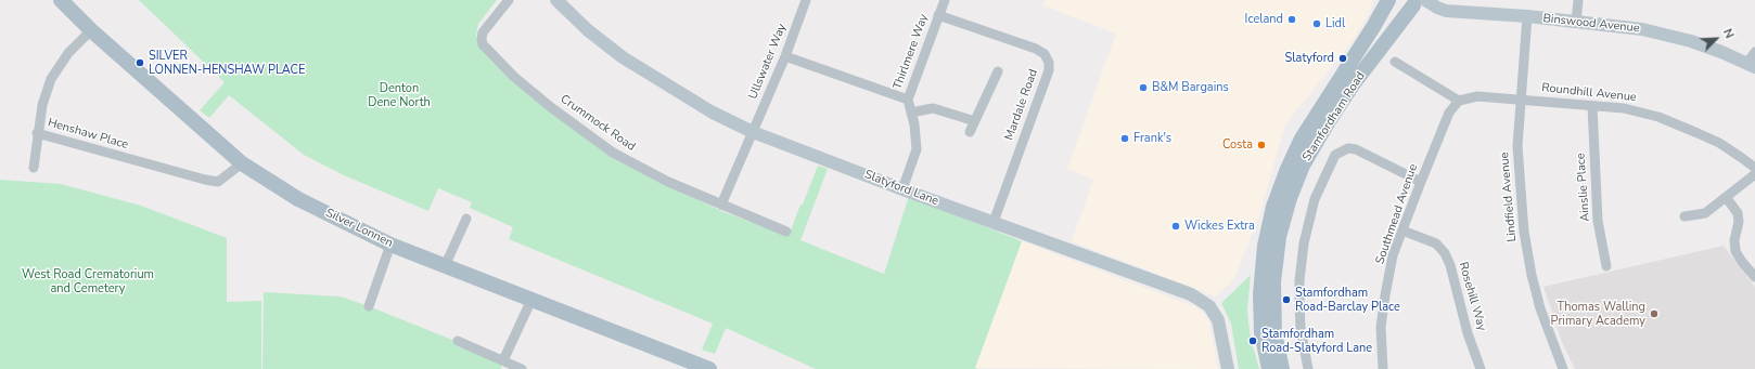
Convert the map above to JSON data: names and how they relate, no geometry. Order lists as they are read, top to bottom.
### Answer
{
  "streets": {
    "main road": ["Stamfordham Road", "Silver Lonnen"],
    "street": [
      "Binswood Avenue",
      "Thirlmere Way",
      "Ullswater Way",
      "Roundhill Avenue",
      "Mardale Road",
      "Crummock Road",
      "Henshaw Place",
      "Ainslie Place",
      "Slatyford Lane",
      "Lindfield Avenue",
      "Southmead Avenue",
      "Rosehill Way"
    ]
  },
  "crossings": [
    ["Binswood Avenue", "Stamfordham Road"],
    ["Binswood Avenue", "Lindfield Avenue"],
    ["Thirlmere Way", "Mardale Road"],
    ["Thirlmere Way", "Slatyford Lane"],
    ["Ullswater Way", "Crummock Road"],
    ["Ullswater Way", "Slatyford Lane"],
    ["Roundhill Avenue", "Ainslie Place"],
    ["Roundhill Avenue", "Lindfield Avenue"],
    ["Roundhill Avenue", "Southmead Avenue"],
    ["Mardale Road", "Slatyford Lane"],
    ["Henshaw Place", "Silver Lonnen"],
    ["Southmead Avenue", "Rosehill Way"]
  ],
  "parks": ["Denton Dene North", "West Road Crematorium and Cemetery"],
  "places": [
    "Iceland",
    "Lidl",
    "Slatyford",
    "SILVER LONNEN-HENSHAW PLACE",
    "B&M Bargains",
    "Frank's",
    "Costa",
    "Wickes Extra",
    "Stamfordham Road-Barclay Place",
    "Thomas Walling Primary Academy",
    "Stamfordham Road-Slatyford Lane"
  ],
  "north": "top right"
}
